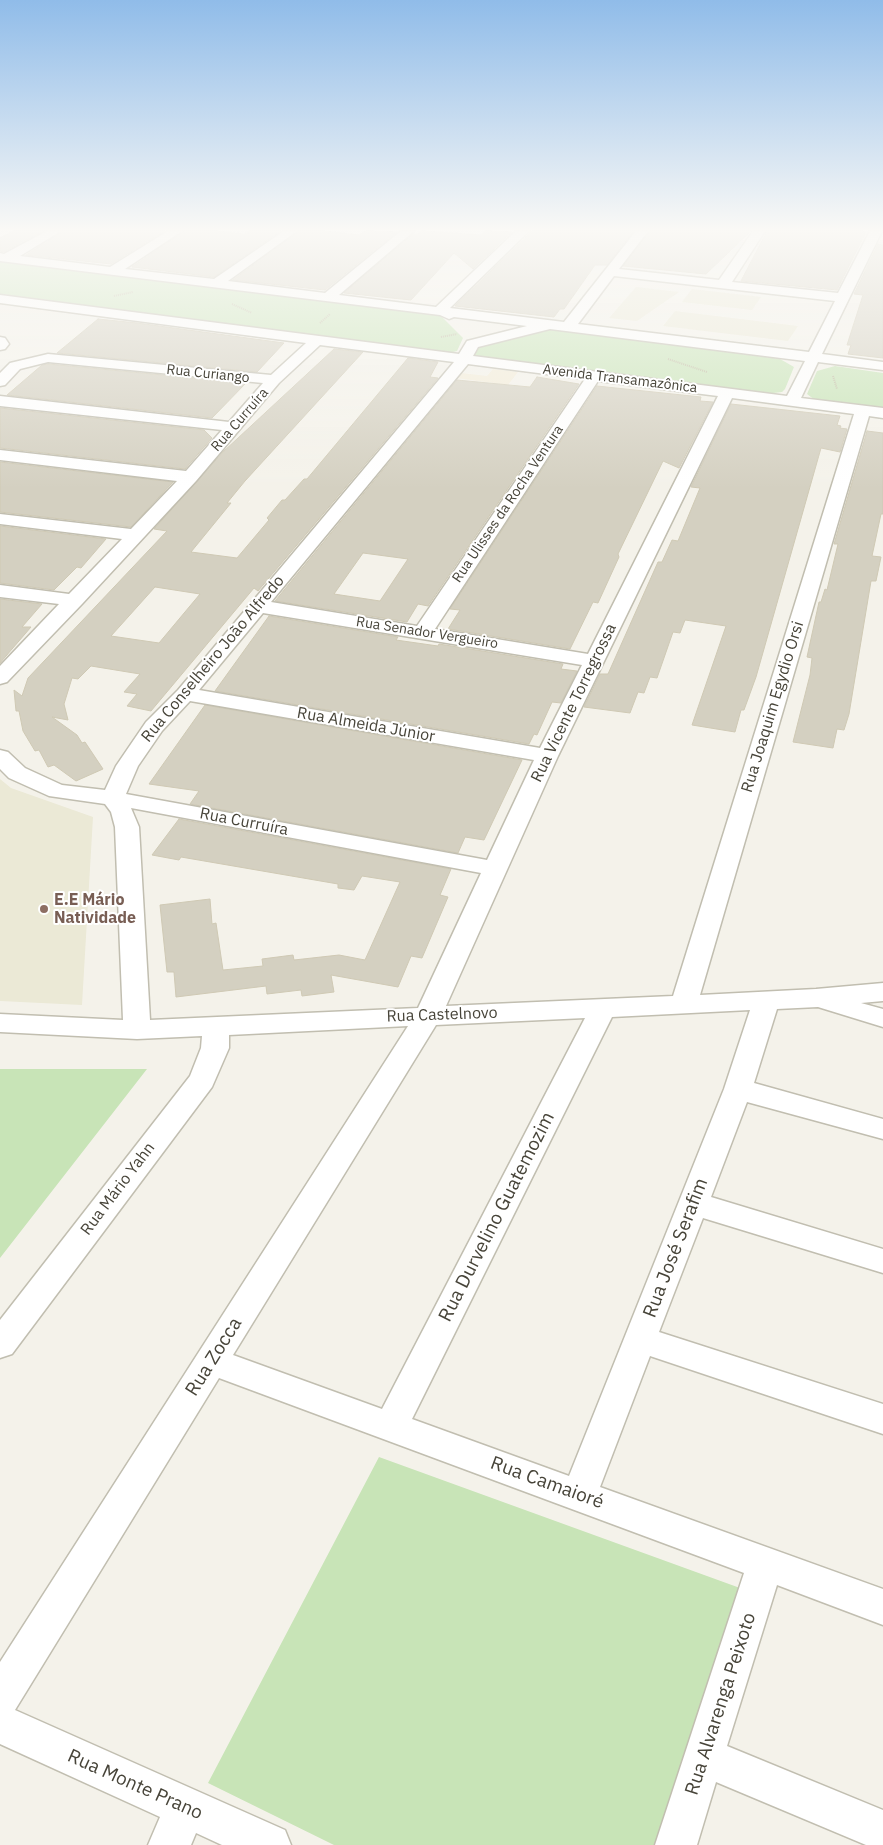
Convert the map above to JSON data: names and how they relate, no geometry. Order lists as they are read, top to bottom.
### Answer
{
  "streets": {
    "street": [
      "Rua Curiango",
      "Avenida Transamazônica",
      "Rua Curruíra",
      "Rua Ulisses da Rocha Ventura",
      "Rua Senador Vergueiro",
      "Rua Conselheiro João Alfredo",
      "Rua Vicente Torregrossa",
      "Rua Joaquim Egydio Orsi",
      "Rua Almeida Júnior",
      "Rua Castelnovo",
      "Rua Mário Yahn",
      "Rua Durvelino Guatemozim",
      "Rua José Serafim",
      "Rua Zocca",
      "Rua Camaioré",
      "Rua Alvarenga Peixoto",
      "Rua Monte Prano"
    ]
  },
  "crossings": [
    ["Rua Curiango", "Rua Curruíra"],
    ["Avenida Transamazônica", "Rua Curruíra"],
    ["Avenida Transamazônica", "Rua Ulisses da Rocha Ventura"],
    ["Avenida Transamazônica", "Rua Conselheiro João Alfredo"],
    ["Avenida Transamazônica", "Rua Vicente Torregrossa"],
    ["Avenida Transamazônica", "Rua Joaquim Egydio Orsi"],
    ["Rua Curruíra", "Rua Conselheiro João Alfredo"],
    ["Rua Curruíra", "Rua Vicente Torregrossa"],
    ["Rua Ulisses da Rocha Ventura", "Rua Senador Vergueiro"],
    ["Rua Senador Vergueiro", "Rua Conselheiro João Alfredo"],
    ["Rua Senador Vergueiro", "Rua Vicente Torregrossa"],
    ["Rua Conselheiro João Alfredo", "Rua Almeida Júnior"],
    ["Rua Vicente Torregrossa", "Rua Almeida Júnior"],
    ["Rua Vicente Torregrossa", "Rua Castelnovo"],
    ["Rua Vicente Torregrossa", "Rua Zocca"],
    ["Rua Joaquim Egydio Orsi", "Rua Castelnovo"],
    ["Rua Castelnovo", "Rua Mário Yahn"],
    ["Rua Castelnovo", "Rua Durvelino Guatemozim"],
    ["Rua Castelnovo", "Rua José Serafim"],
    ["Rua Castelnovo", "Rua Zocca"],
    ["Rua Durvelino Guatemozim", "Rua Camaioré"],
    ["Rua José Serafim", "Rua Camaioré"],
    ["Rua Zocca", "Rua Camaioré"],
    ["Rua Camaioré", "Rua Alvarenga Peixoto"]
  ],
  "places": ["E.E Mário Natividade"]
}
